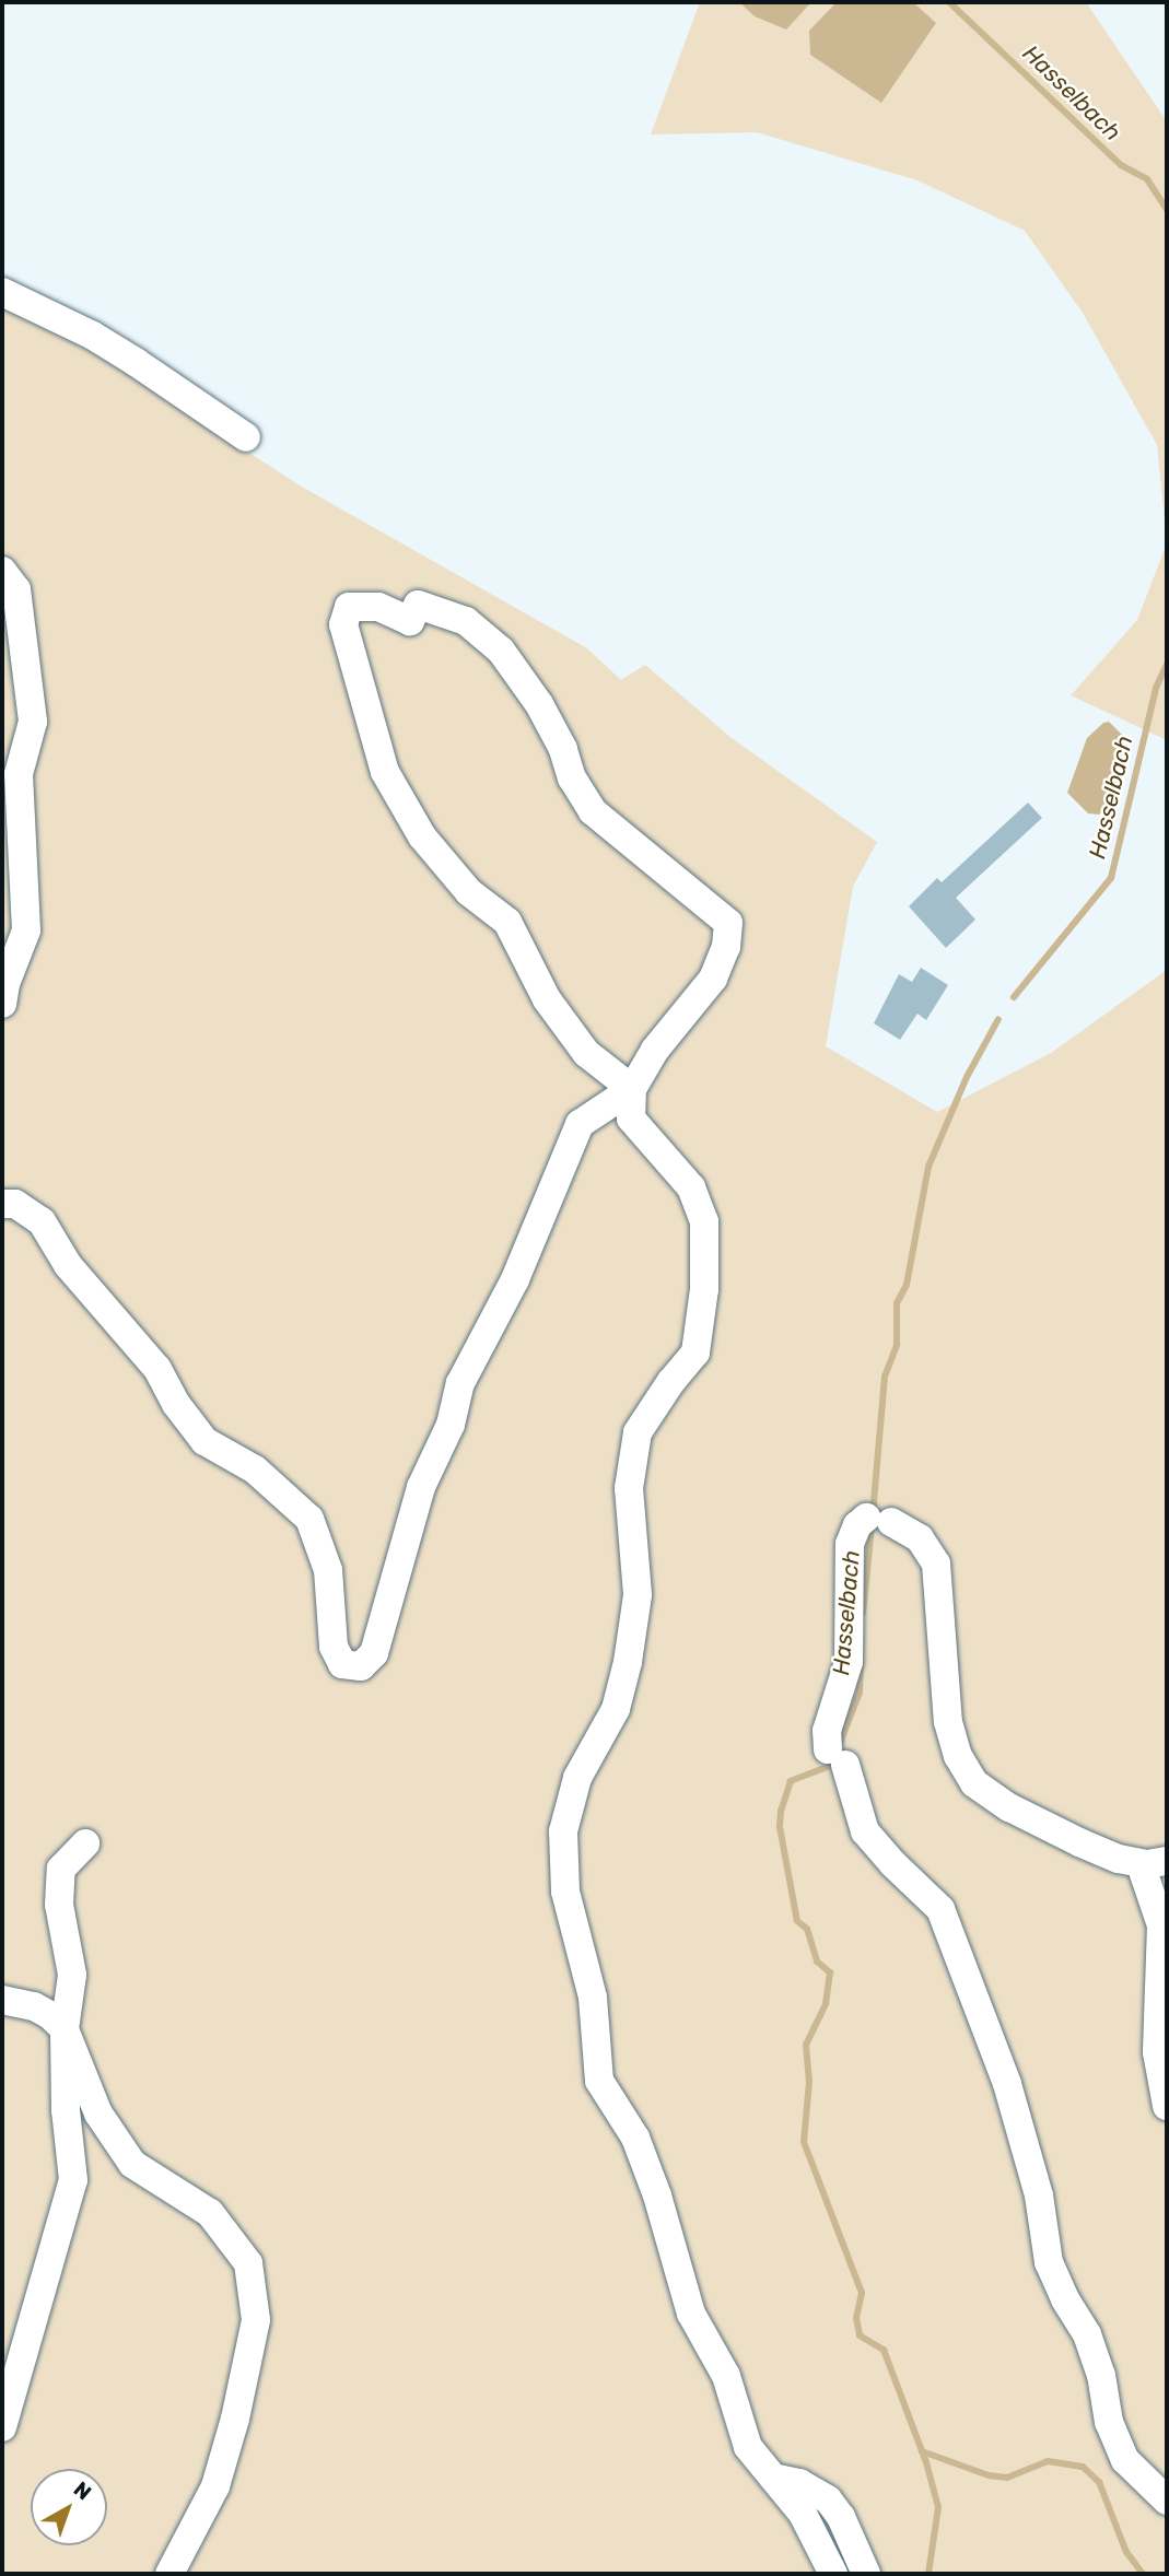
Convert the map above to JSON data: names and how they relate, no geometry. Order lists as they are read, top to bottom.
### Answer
{
  "water": ["Hasselbach"],
  "north": "top right"
}
